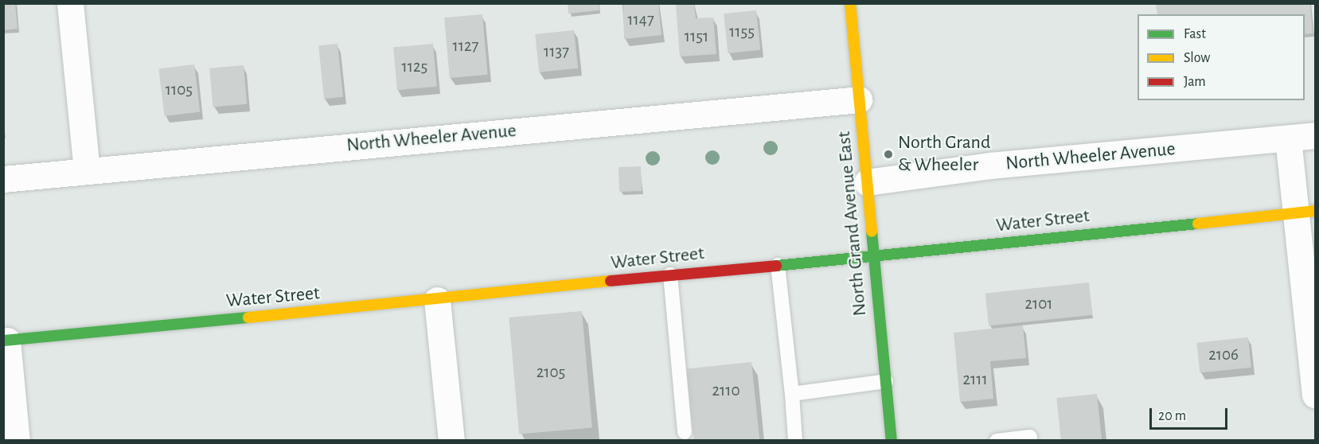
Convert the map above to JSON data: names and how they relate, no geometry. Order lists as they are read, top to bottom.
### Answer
{
  "streets": {
    "street": ["North Wheeler Avenue", "Water Street", "North Grand Avenue East"]
  },
  "crossings": [
    ["North Wheeler Avenue", "North Grand Avenue East"],
    ["Water Street", "North Grand Avenue East"]
  ],
  "places": ["North Grand & Wheeler"],
  "house_numbers": [
    "1147",
    "1155",
    "1151",
    "1127",
    "1137",
    "1125",
    "1105",
    "2101",
    "2106",
    "2105",
    "2111",
    "2110"
  ],
  "legend": ["Fast", "Slow", "Jam"],
  "scale_bar": "20 m"
}
